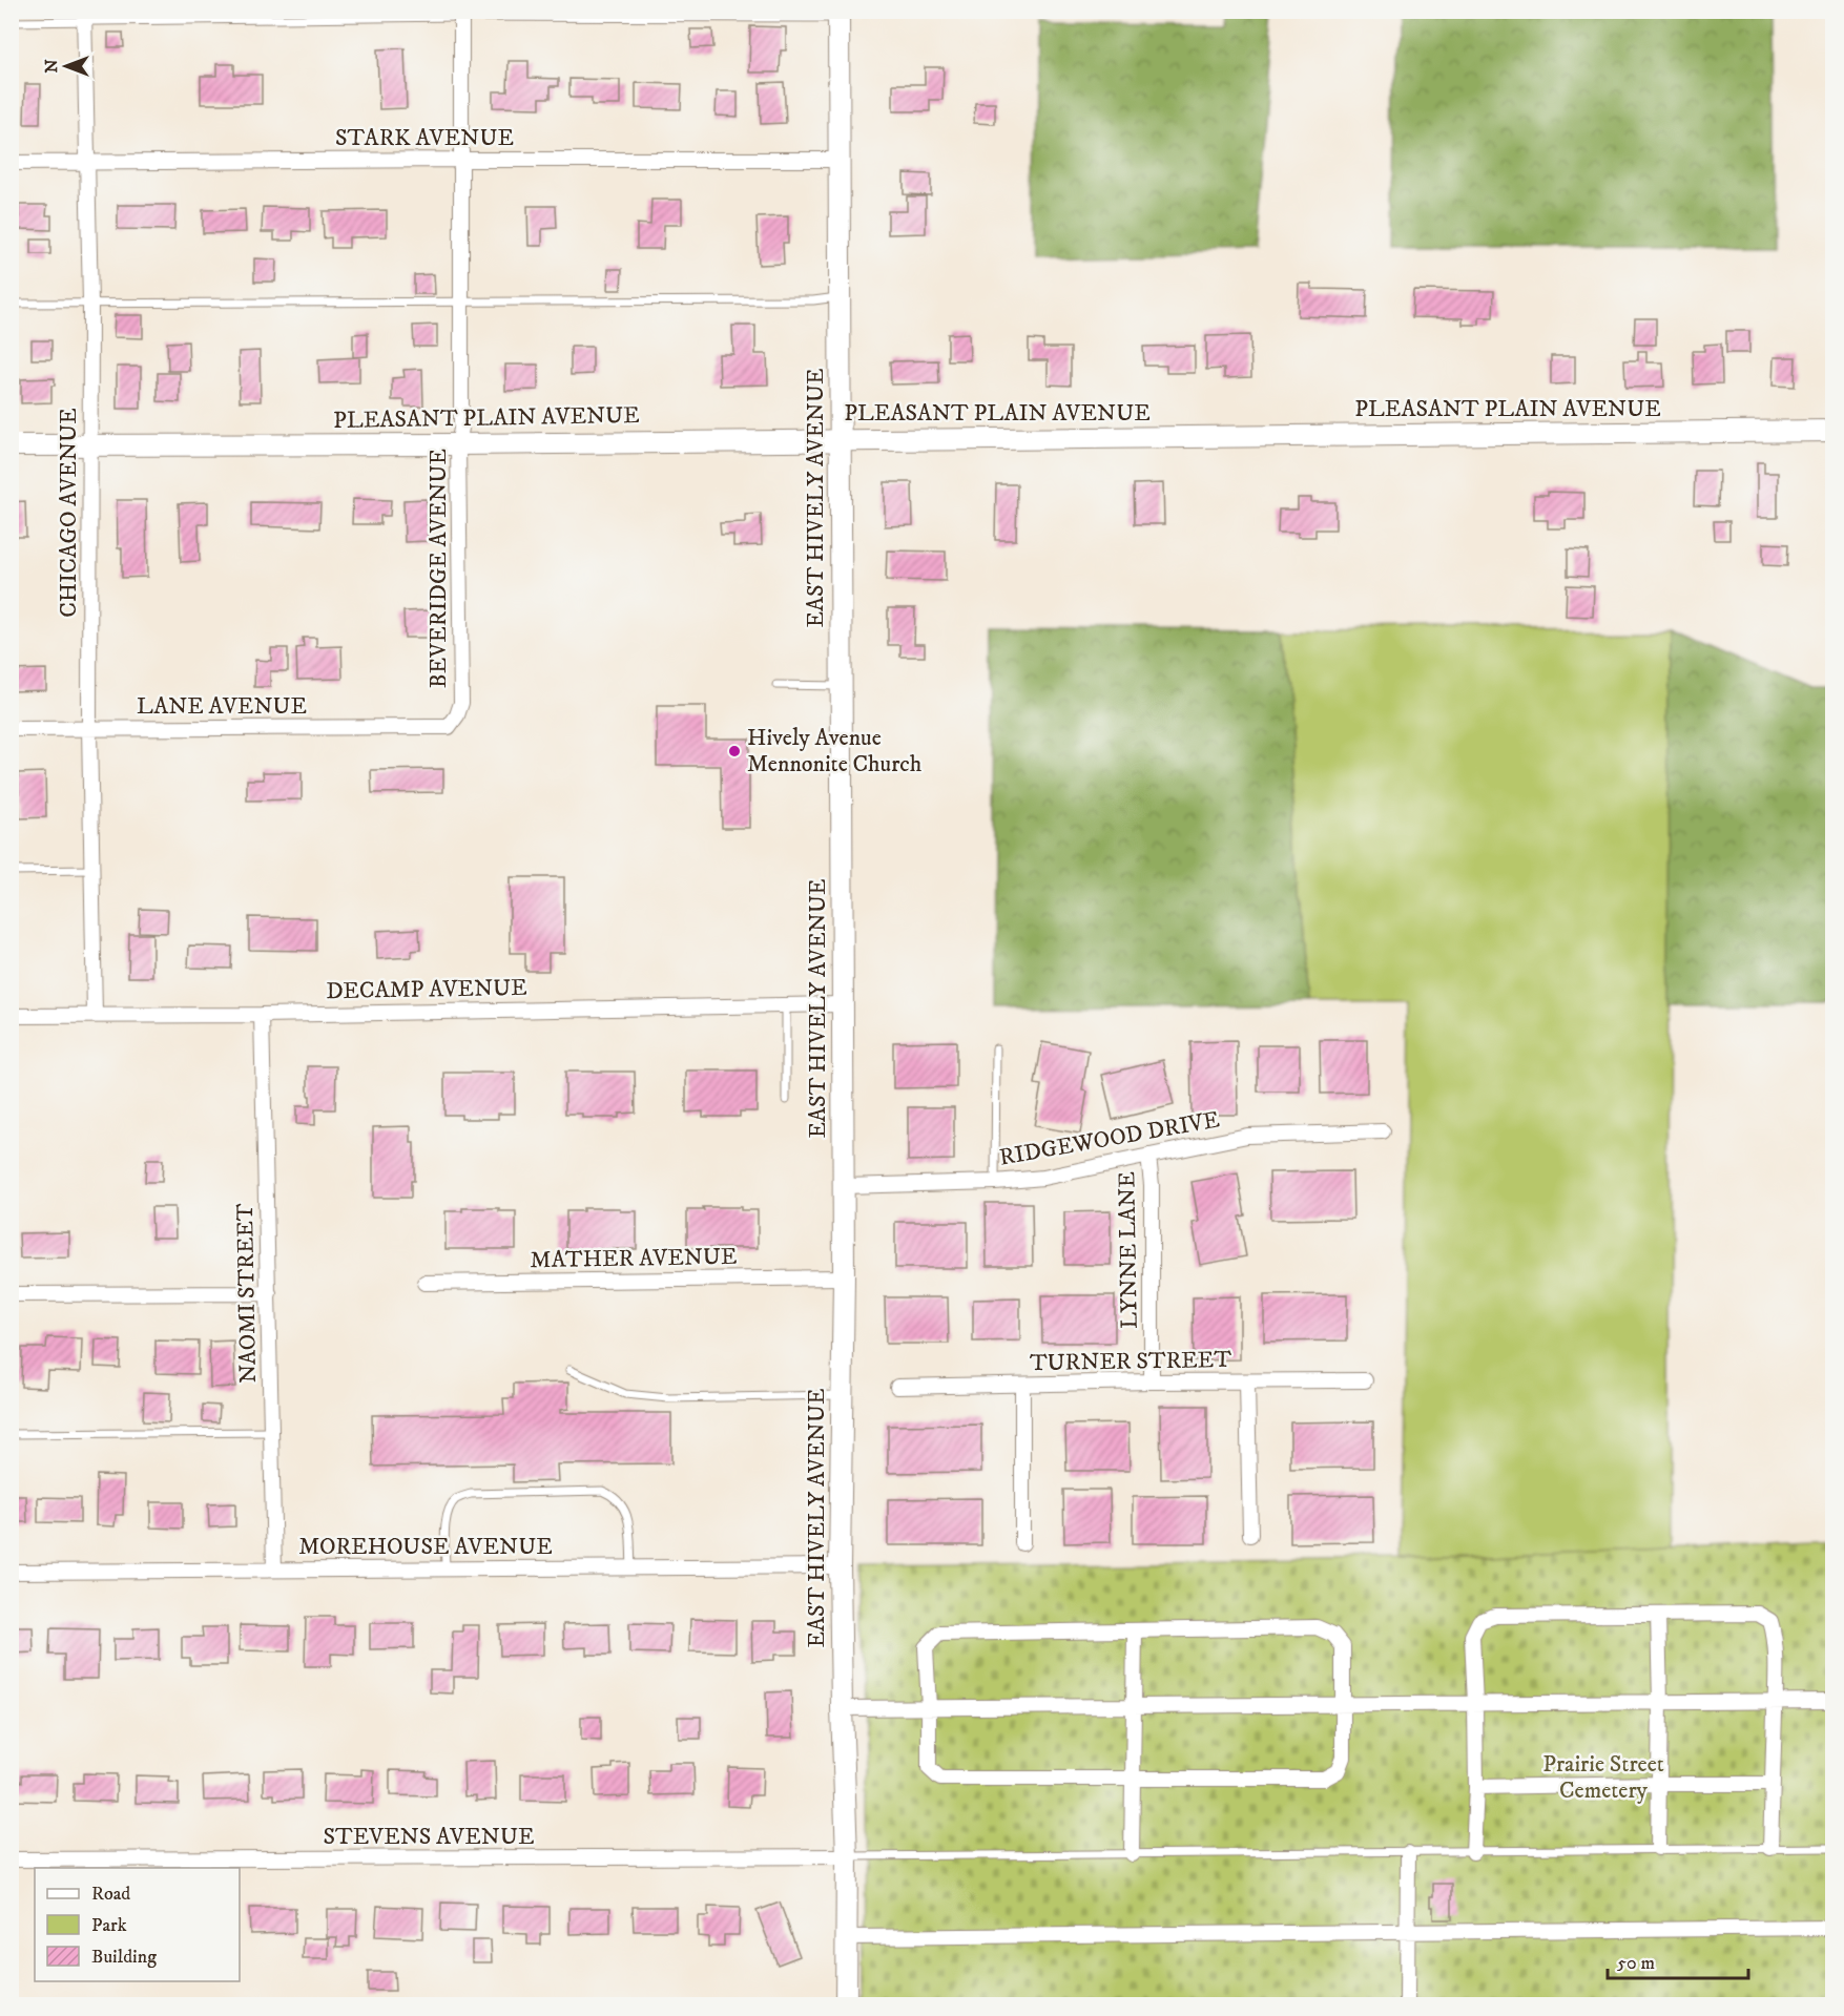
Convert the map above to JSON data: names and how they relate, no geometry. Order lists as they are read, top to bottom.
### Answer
{
  "streets": {
    "street": [
      "STARK AVENUE",
      "PLEASANT PLAIN AVENUE",
      "EAST HIVELY AVENUE",
      "CHICAGO AVENUE",
      "BEVERIDGE AVENUE",
      "LANE AVENUE",
      "DECAMP AVENUE",
      "RIDGEWOOD DRIVE",
      "LYNNE LANE",
      "MATHER AVENUE",
      "NAOMI STREET",
      "TURNER STREET",
      "MOREHOUSE AVENUE",
      "STEVENS AVENUE"
    ]
  },
  "crossings": [
    ["STARK AVENUE", "EAST HIVELY AVENUE"],
    ["STARK AVENUE", "CHICAGO AVENUE"],
    ["STARK AVENUE", "BEVERIDGE AVENUE"],
    ["PLEASANT PLAIN AVENUE", "EAST HIVELY AVENUE"],
    ["PLEASANT PLAIN AVENUE", "CHICAGO AVENUE"],
    ["PLEASANT PLAIN AVENUE", "BEVERIDGE AVENUE"],
    ["EAST HIVELY AVENUE", "DECAMP AVENUE"],
    ["EAST HIVELY AVENUE", "RIDGEWOOD DRIVE"],
    ["EAST HIVELY AVENUE", "MATHER AVENUE"],
    ["EAST HIVELY AVENUE", "MOREHOUSE AVENUE"],
    ["EAST HIVELY AVENUE", "STEVENS AVENUE"],
    ["CHICAGO AVENUE", "LANE AVENUE"],
    ["CHICAGO AVENUE", "DECAMP AVENUE"],
    ["BEVERIDGE AVENUE", "LANE AVENUE"],
    ["DECAMP AVENUE", "NAOMI STREET"],
    ["RIDGEWOOD DRIVE", "LYNNE LANE"],
    ["LYNNE LANE", "TURNER STREET"],
    ["NAOMI STREET", "MOREHOUSE AVENUE"]
  ],
  "parks": ["Prairie Street Cemetery"],
  "places": ["Hively Avenue Mennonite Church"],
  "legend": ["Road", "Park", "Building"],
  "scale_bar": "50 m",
  "north": "left"
}
